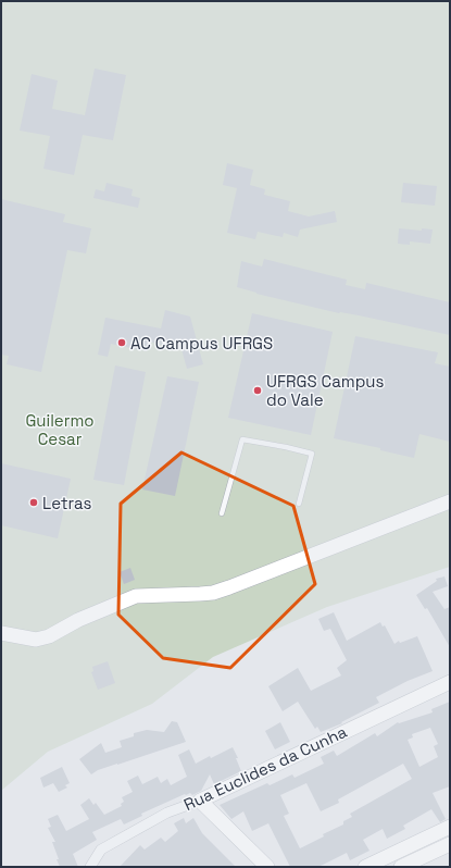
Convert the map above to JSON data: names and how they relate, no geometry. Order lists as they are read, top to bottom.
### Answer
{
  "streets": {
    "street": ["Rua Euclides da Cunha"]
  },
  "parks": ["Guilermo Cesar"],
  "places": ["AC Campus UFRGS", "UFRGS Campus do Vale", "Letras"]
}
